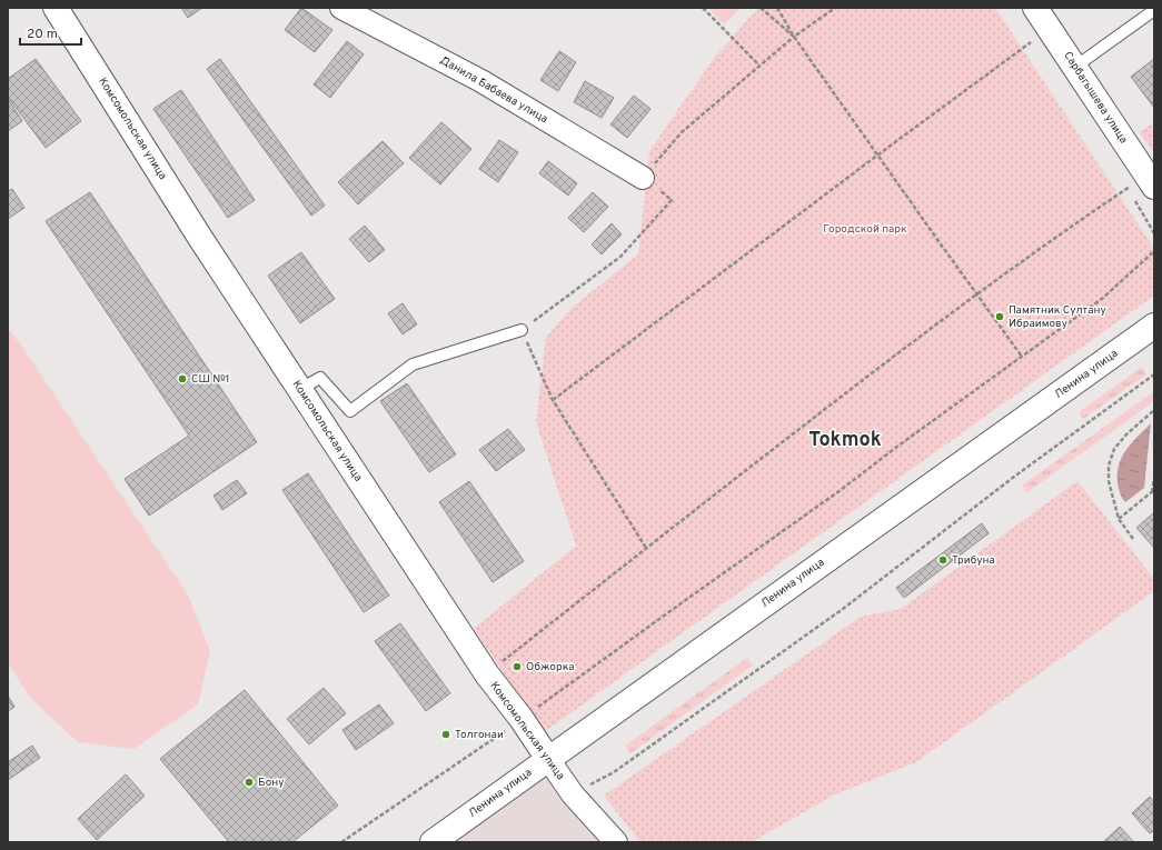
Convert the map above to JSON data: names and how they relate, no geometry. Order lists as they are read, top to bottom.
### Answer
{
  "streets": {
    "street": [
      "Данила Бабаева улица",
      "Сарбагышева улица",
      "Комсомольская улица",
      "Ленина улица"
    ]
  },
  "crossings": [
    ["Комсомольская улица", "Ленина улица"]
  ],
  "districts": ["Tokmok"],
  "parks": ["Городской парк"],
  "places": [
    "Памятник Султану Ибраимову",
    "СШ №1",
    "Трибуна",
    "Обжорка",
    "Толгонаи",
    "Бону"
  ],
  "scale_bar": "20 m"
}
